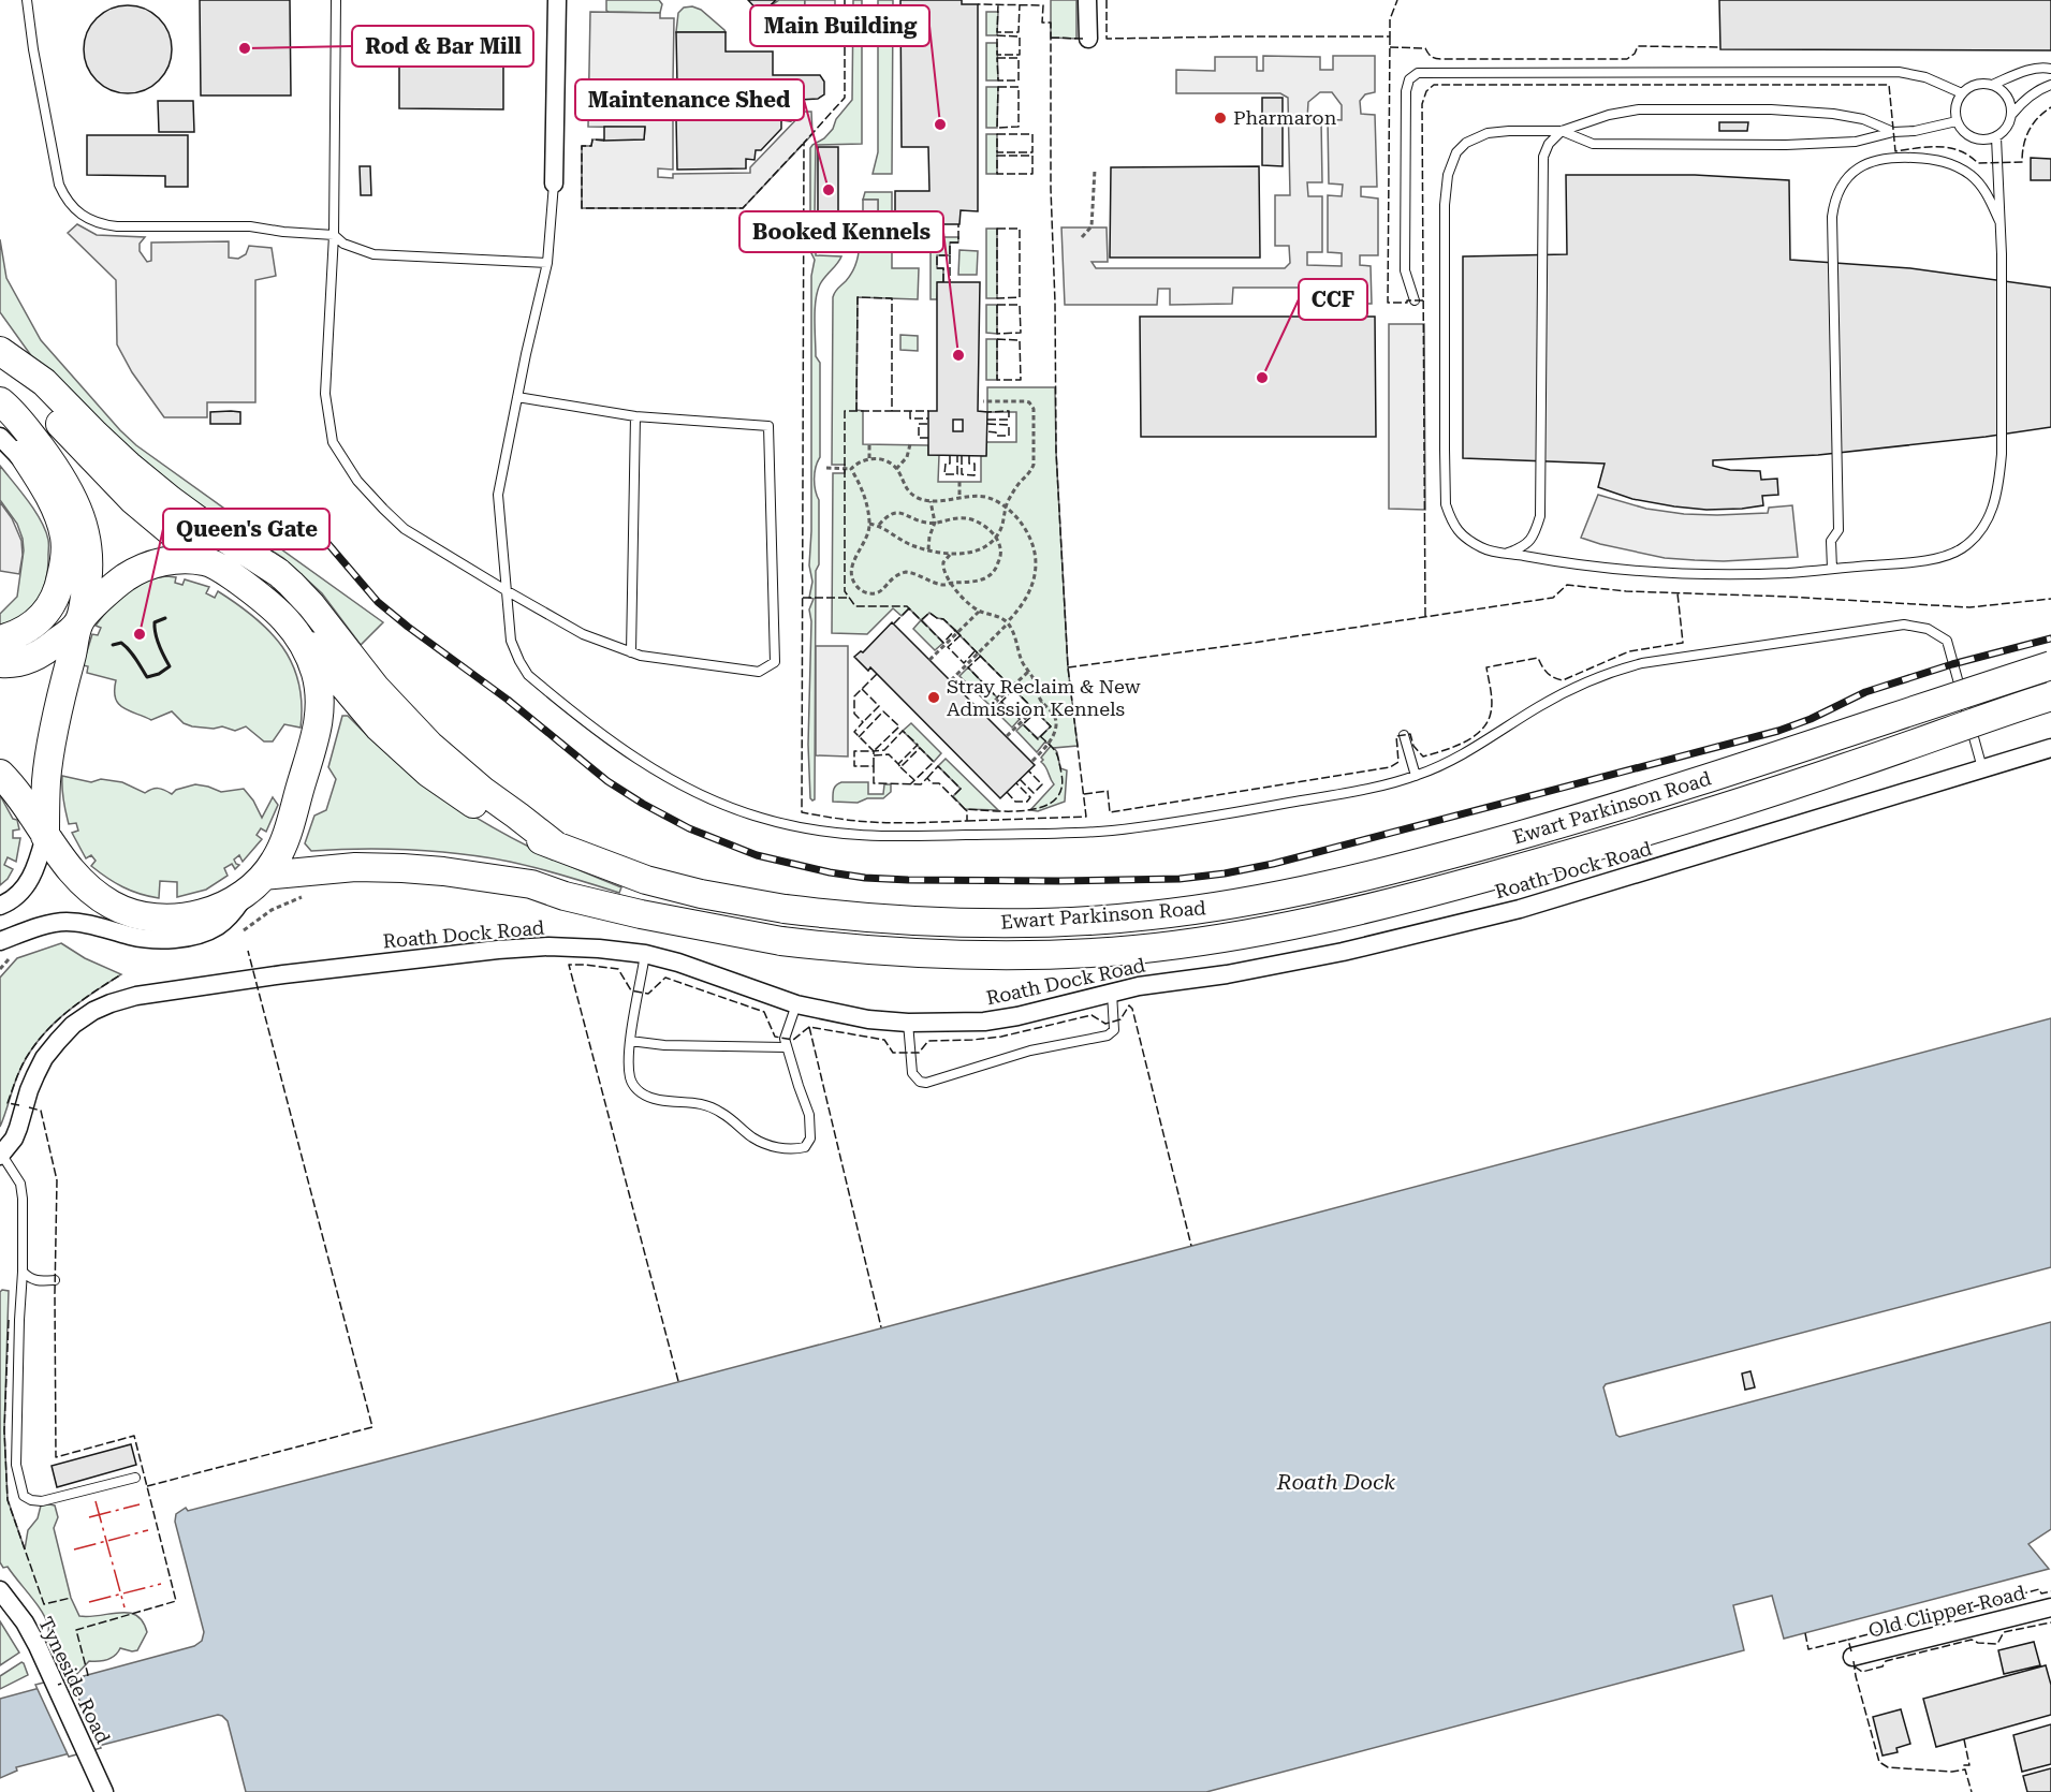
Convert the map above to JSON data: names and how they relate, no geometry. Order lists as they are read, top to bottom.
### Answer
{
  "streets": {
    "main road": ["Ewart Parkinson Road"],
    "street": ["Roath Dock Road", "Old Clipper Road", "Tyneside Road"]
  },
  "water": ["Roath Dock"],
  "places": [
    "Rod & Bar Mill",
    "Pharmaron",
    "Main Building",
    "Maintenance Shed",
    "Booked Kennels",
    "CCF",
    "Queen's Gate",
    "Stray Reclaim & New Admission Kennels"
  ]
}
